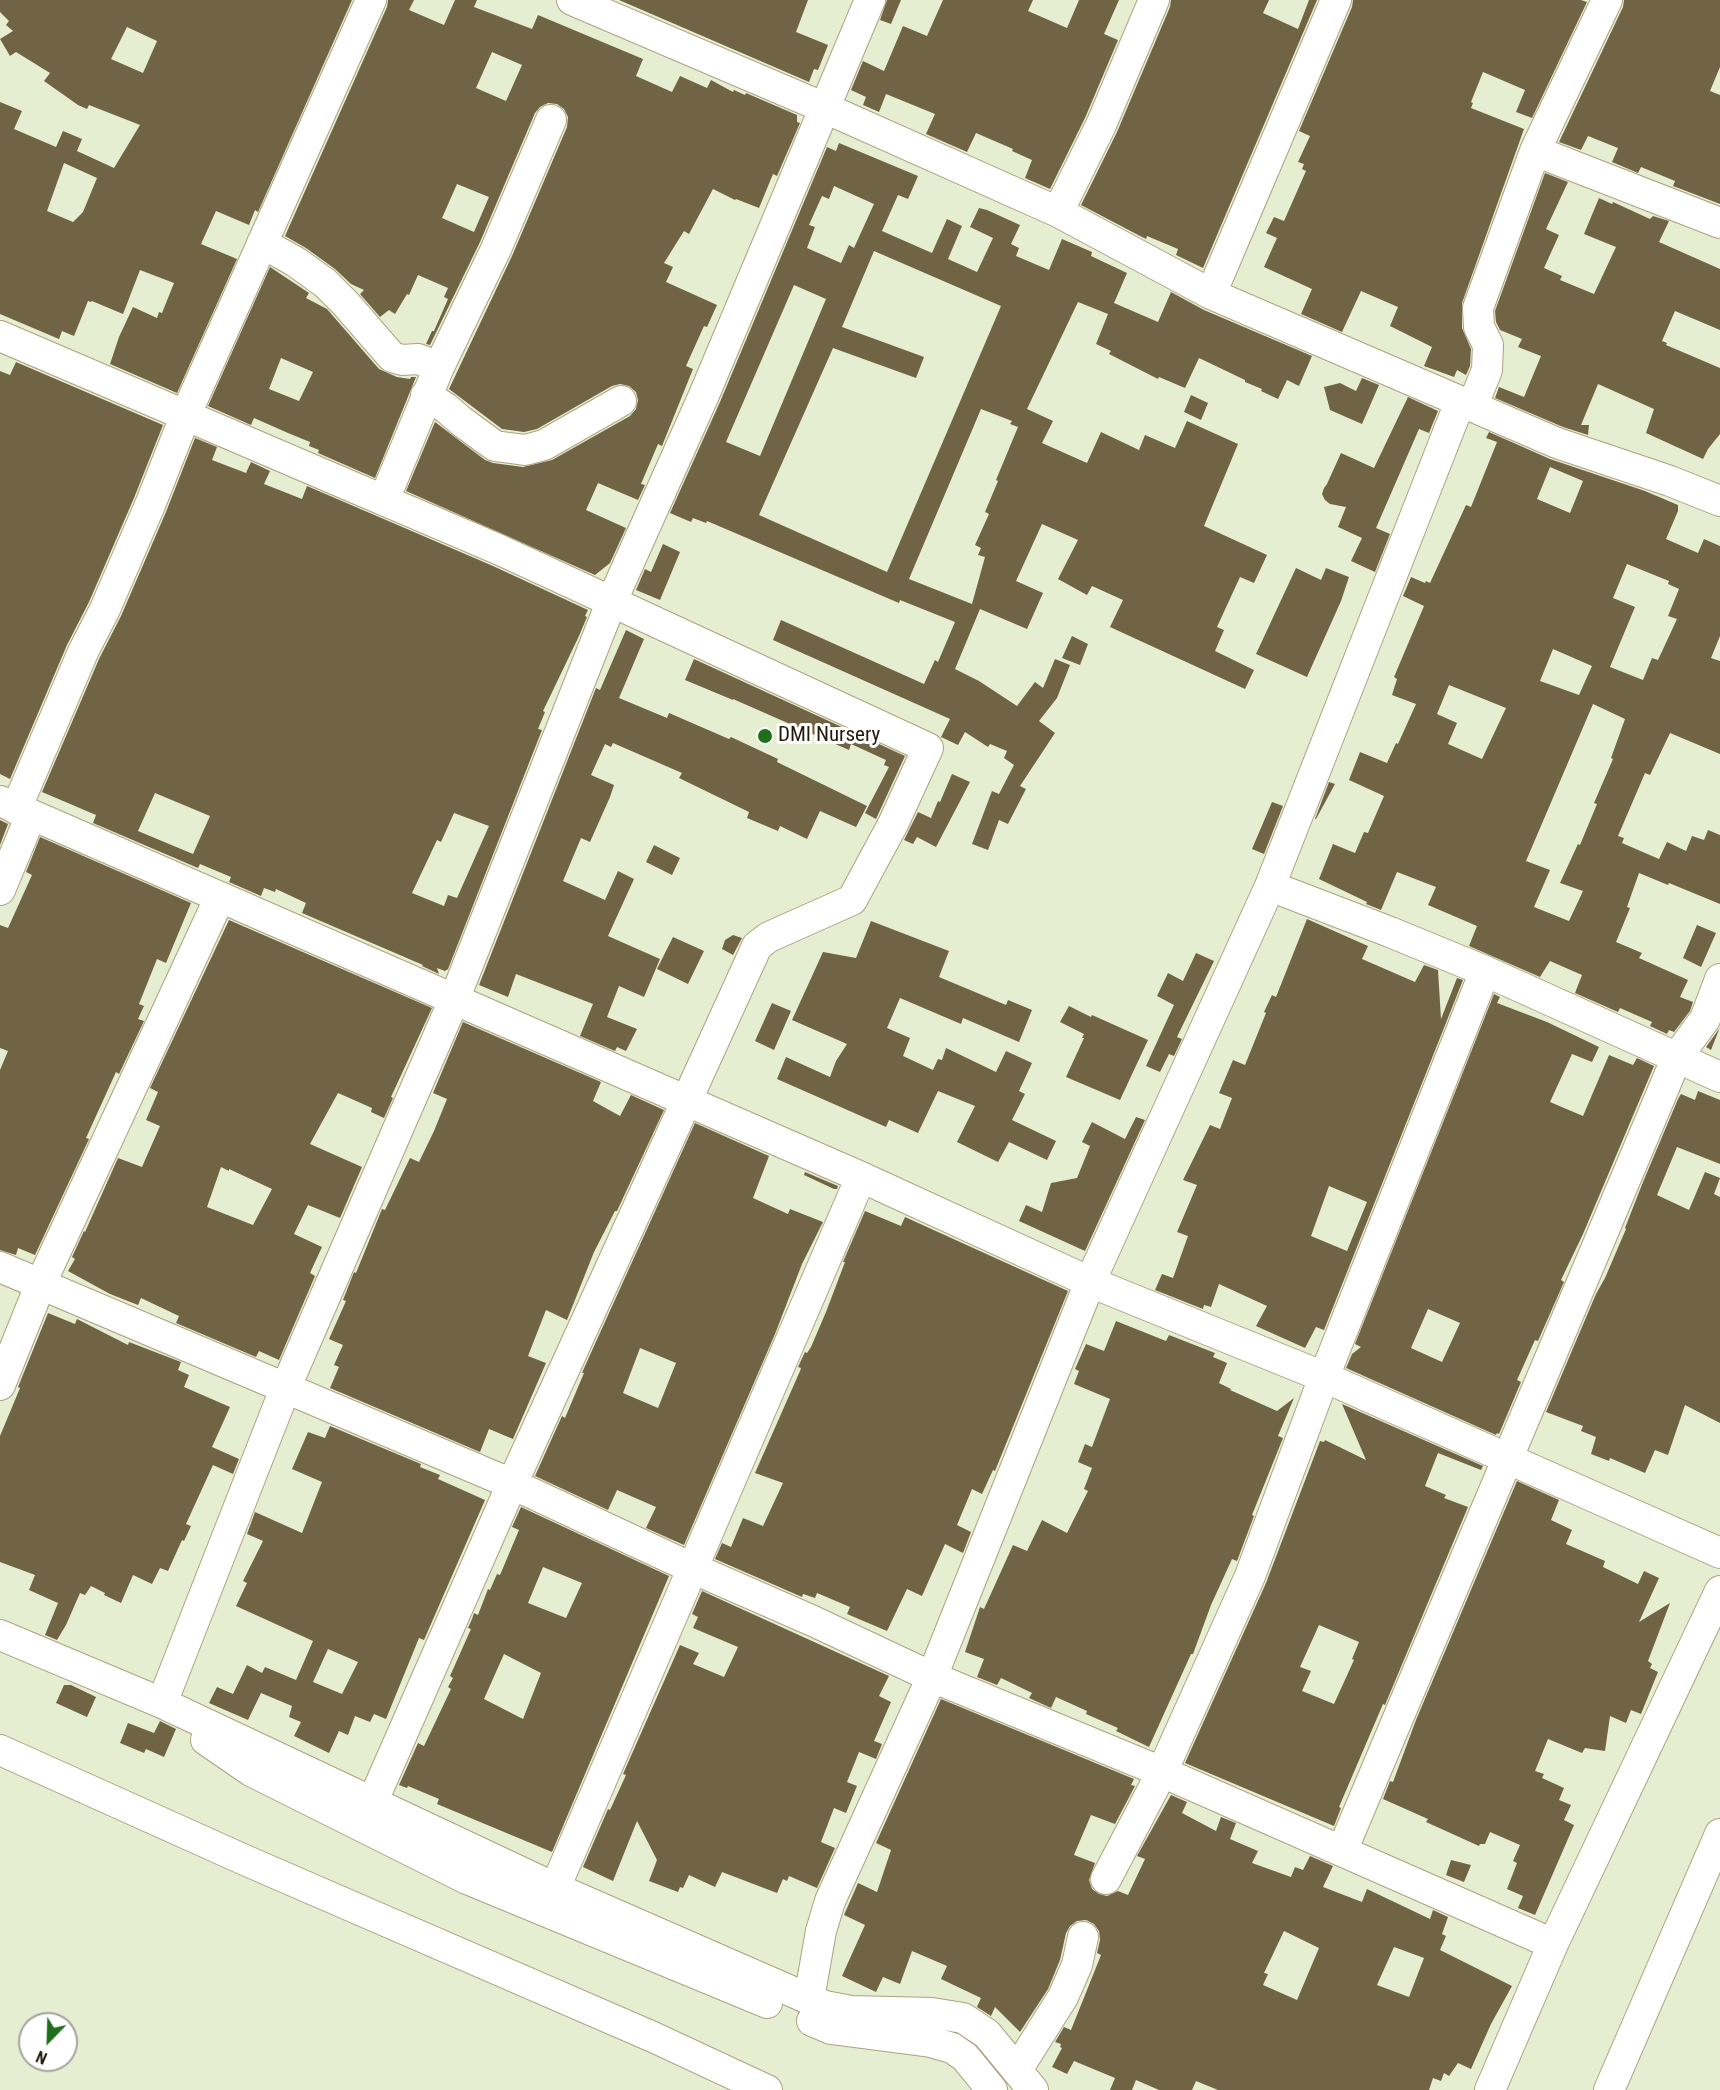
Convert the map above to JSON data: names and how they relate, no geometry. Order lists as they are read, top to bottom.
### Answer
{
  "places": ["DMI Nursery"],
  "north": "bottom left"
}
